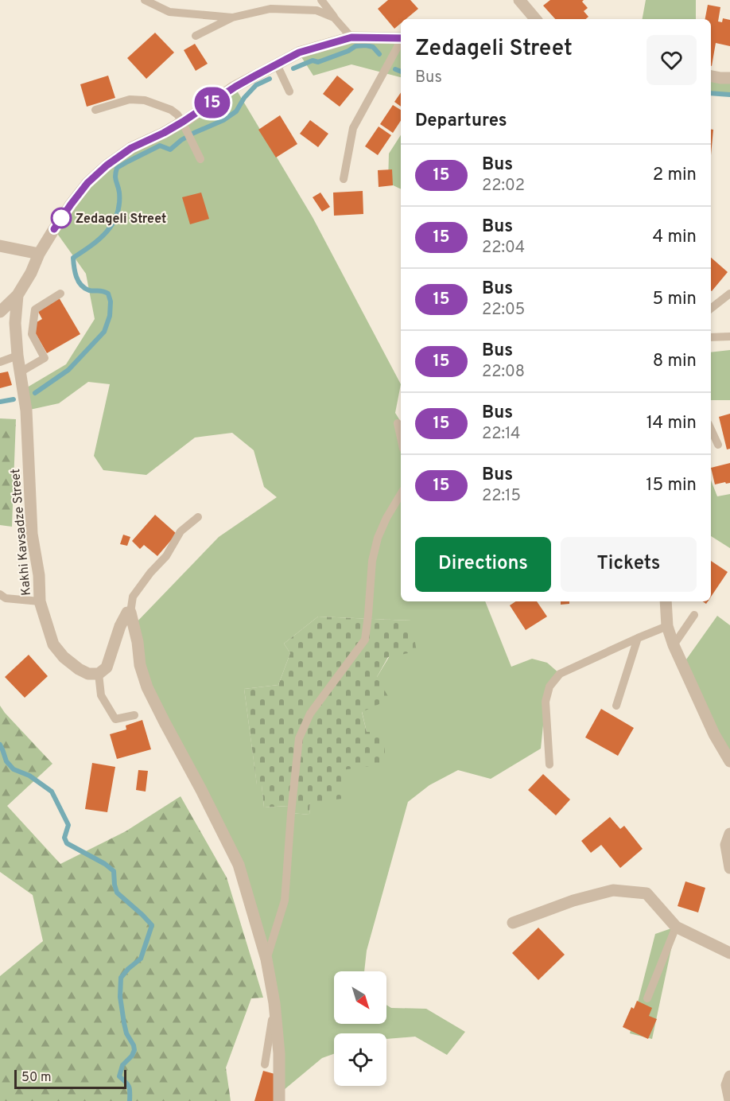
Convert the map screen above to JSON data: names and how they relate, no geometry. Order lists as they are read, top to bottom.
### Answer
{
  "streets": {
    "street": ["Kakhi Kavsadze Street"]
  },
  "places": ["Zedageli Street"],
  "lines": ["bus line 15"],
  "scale_bar": "50 m",
  "north": "bottom right",
  "page": {
    "on_map": "15",
    "heading": [
      ["Zedageli Street", "Bus"],
      "Departures"
    ],
    "list": [
      {
        "mark": "15",
        "name": "Bus",
        "note": "22:02",
        "value": "2 min"
      },
      {
        "mark": "15",
        "name": "Bus",
        "note": "22:04",
        "value": "4 min"
      },
      {
        "mark": "15",
        "name": "Bus",
        "note": "22:05",
        "value": "5 min"
      },
      {
        "mark": "15",
        "name": "Bus",
        "note": "22:08",
        "value": "8 min"
      },
      {
        "mark": "15",
        "name": "Bus",
        "note": "22:14",
        "value": "14 min"
      },
      {
        "mark": "15",
        "name": "Bus",
        "note": "22:15",
        "value": "15 min"
      }
    ],
    "buttons": ["Directions", "Tickets"],
    "scale": "50 m"
  }
}
